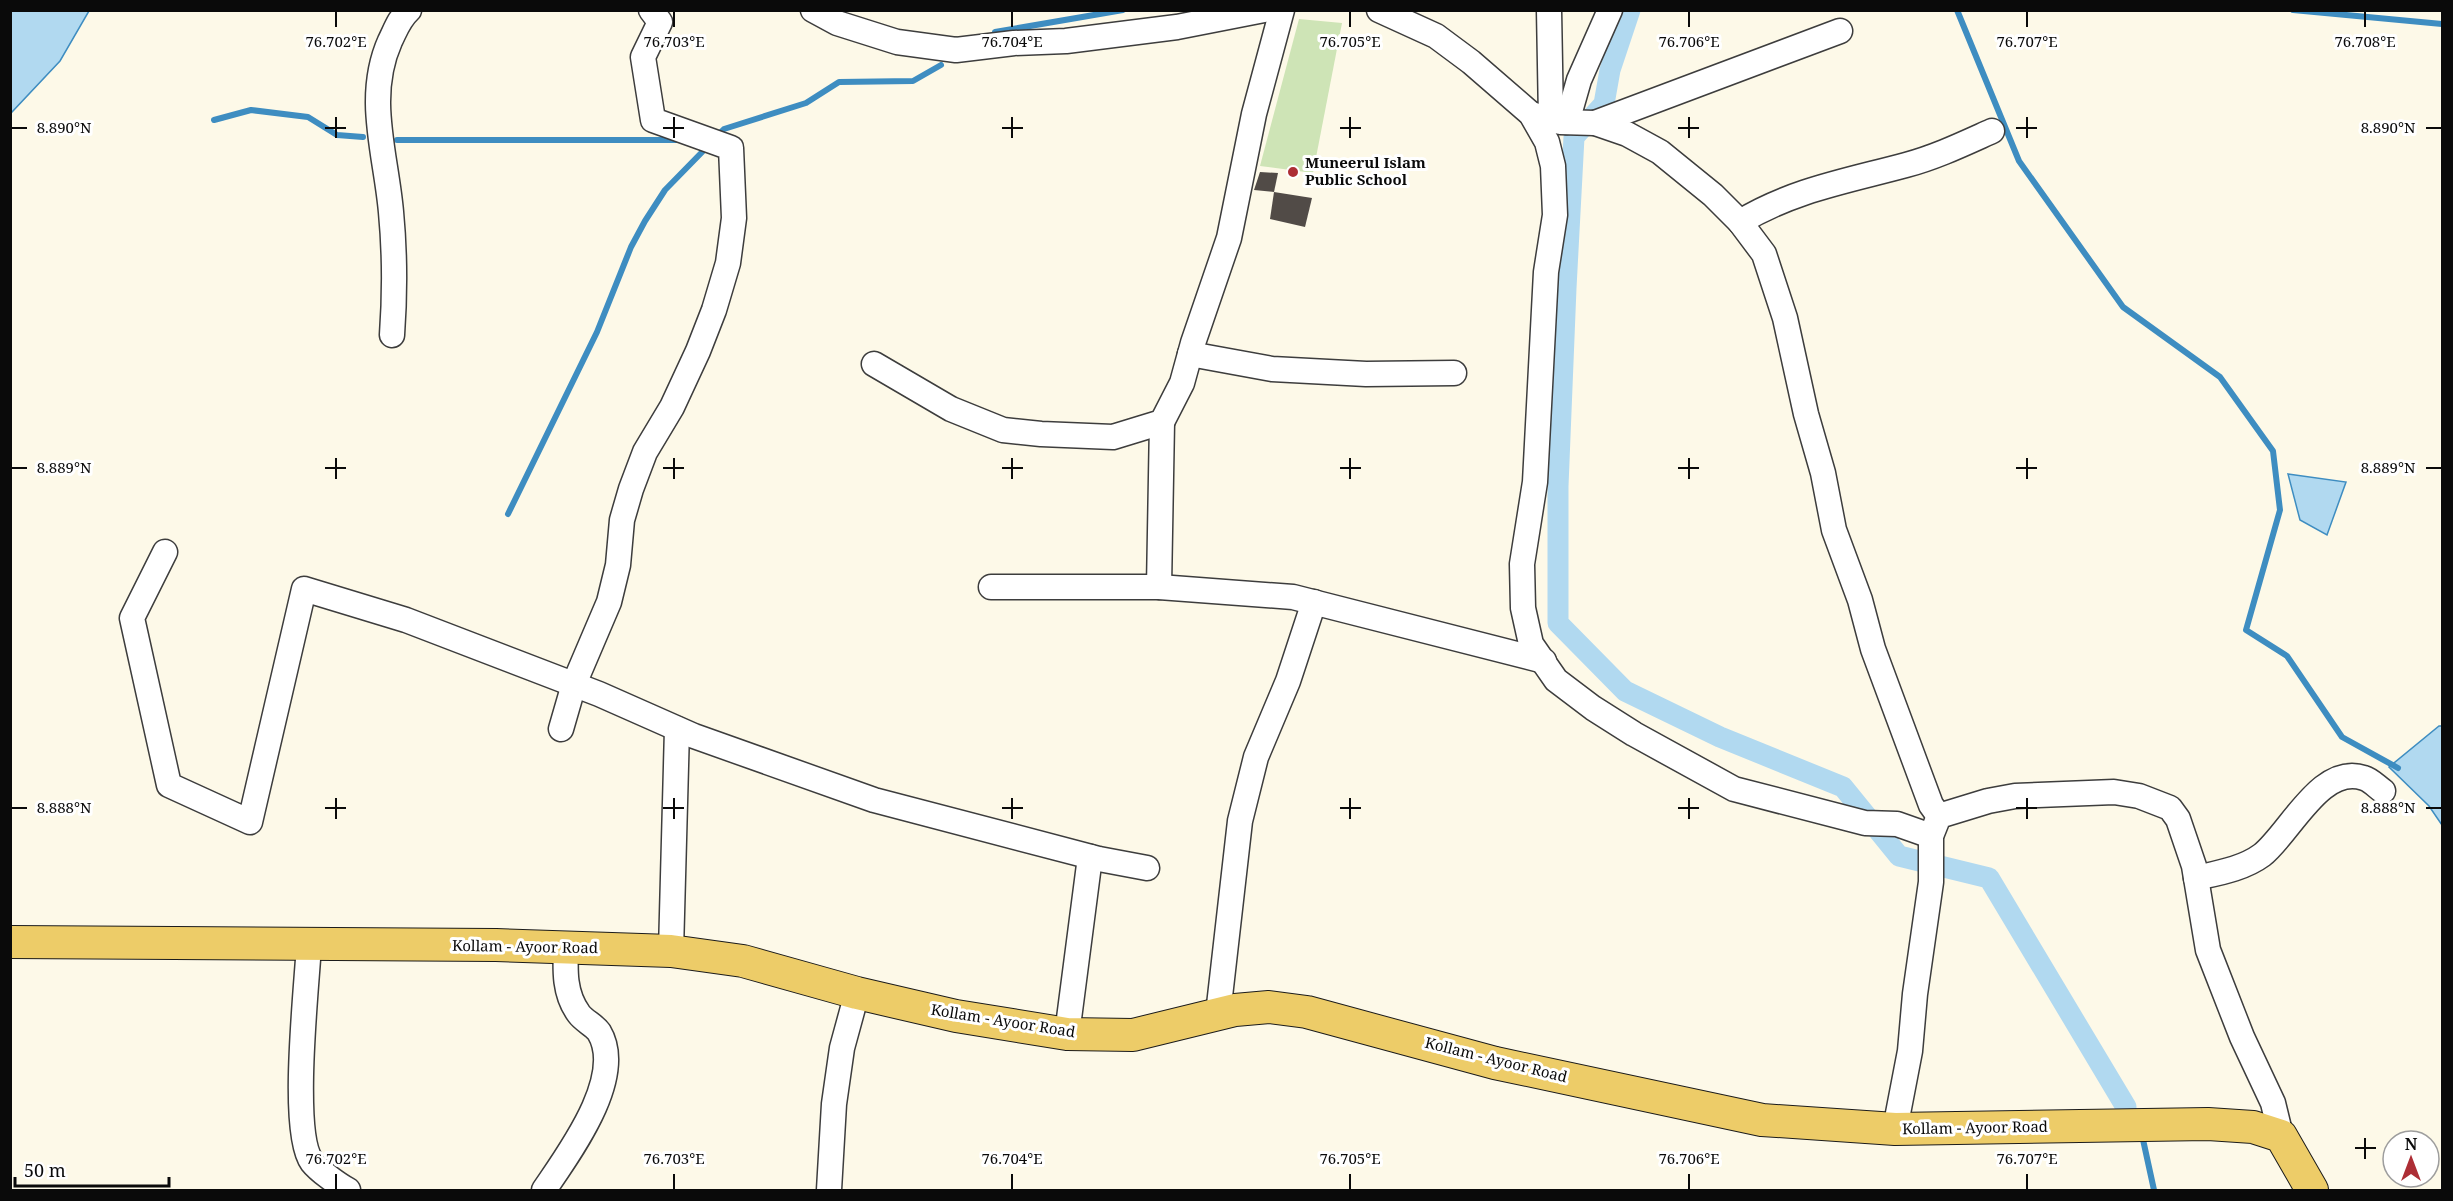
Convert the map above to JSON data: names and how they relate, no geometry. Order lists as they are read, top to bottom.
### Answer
{
  "streets": {
    "main road": ["Kollam - Ayoor Road"]
  },
  "places": ["Muneerul Islam Public School"],
  "scale_bar": "50 m",
  "north": "top",
  "coordinates": [
    "76.702°E",
    "76.703°E",
    "76.704°E",
    "76.705°E",
    "76.706°E",
    "76.707°E",
    "76.708°E",
    "8.890°N",
    "8.889°N",
    "8.888°N"
  ]
}
